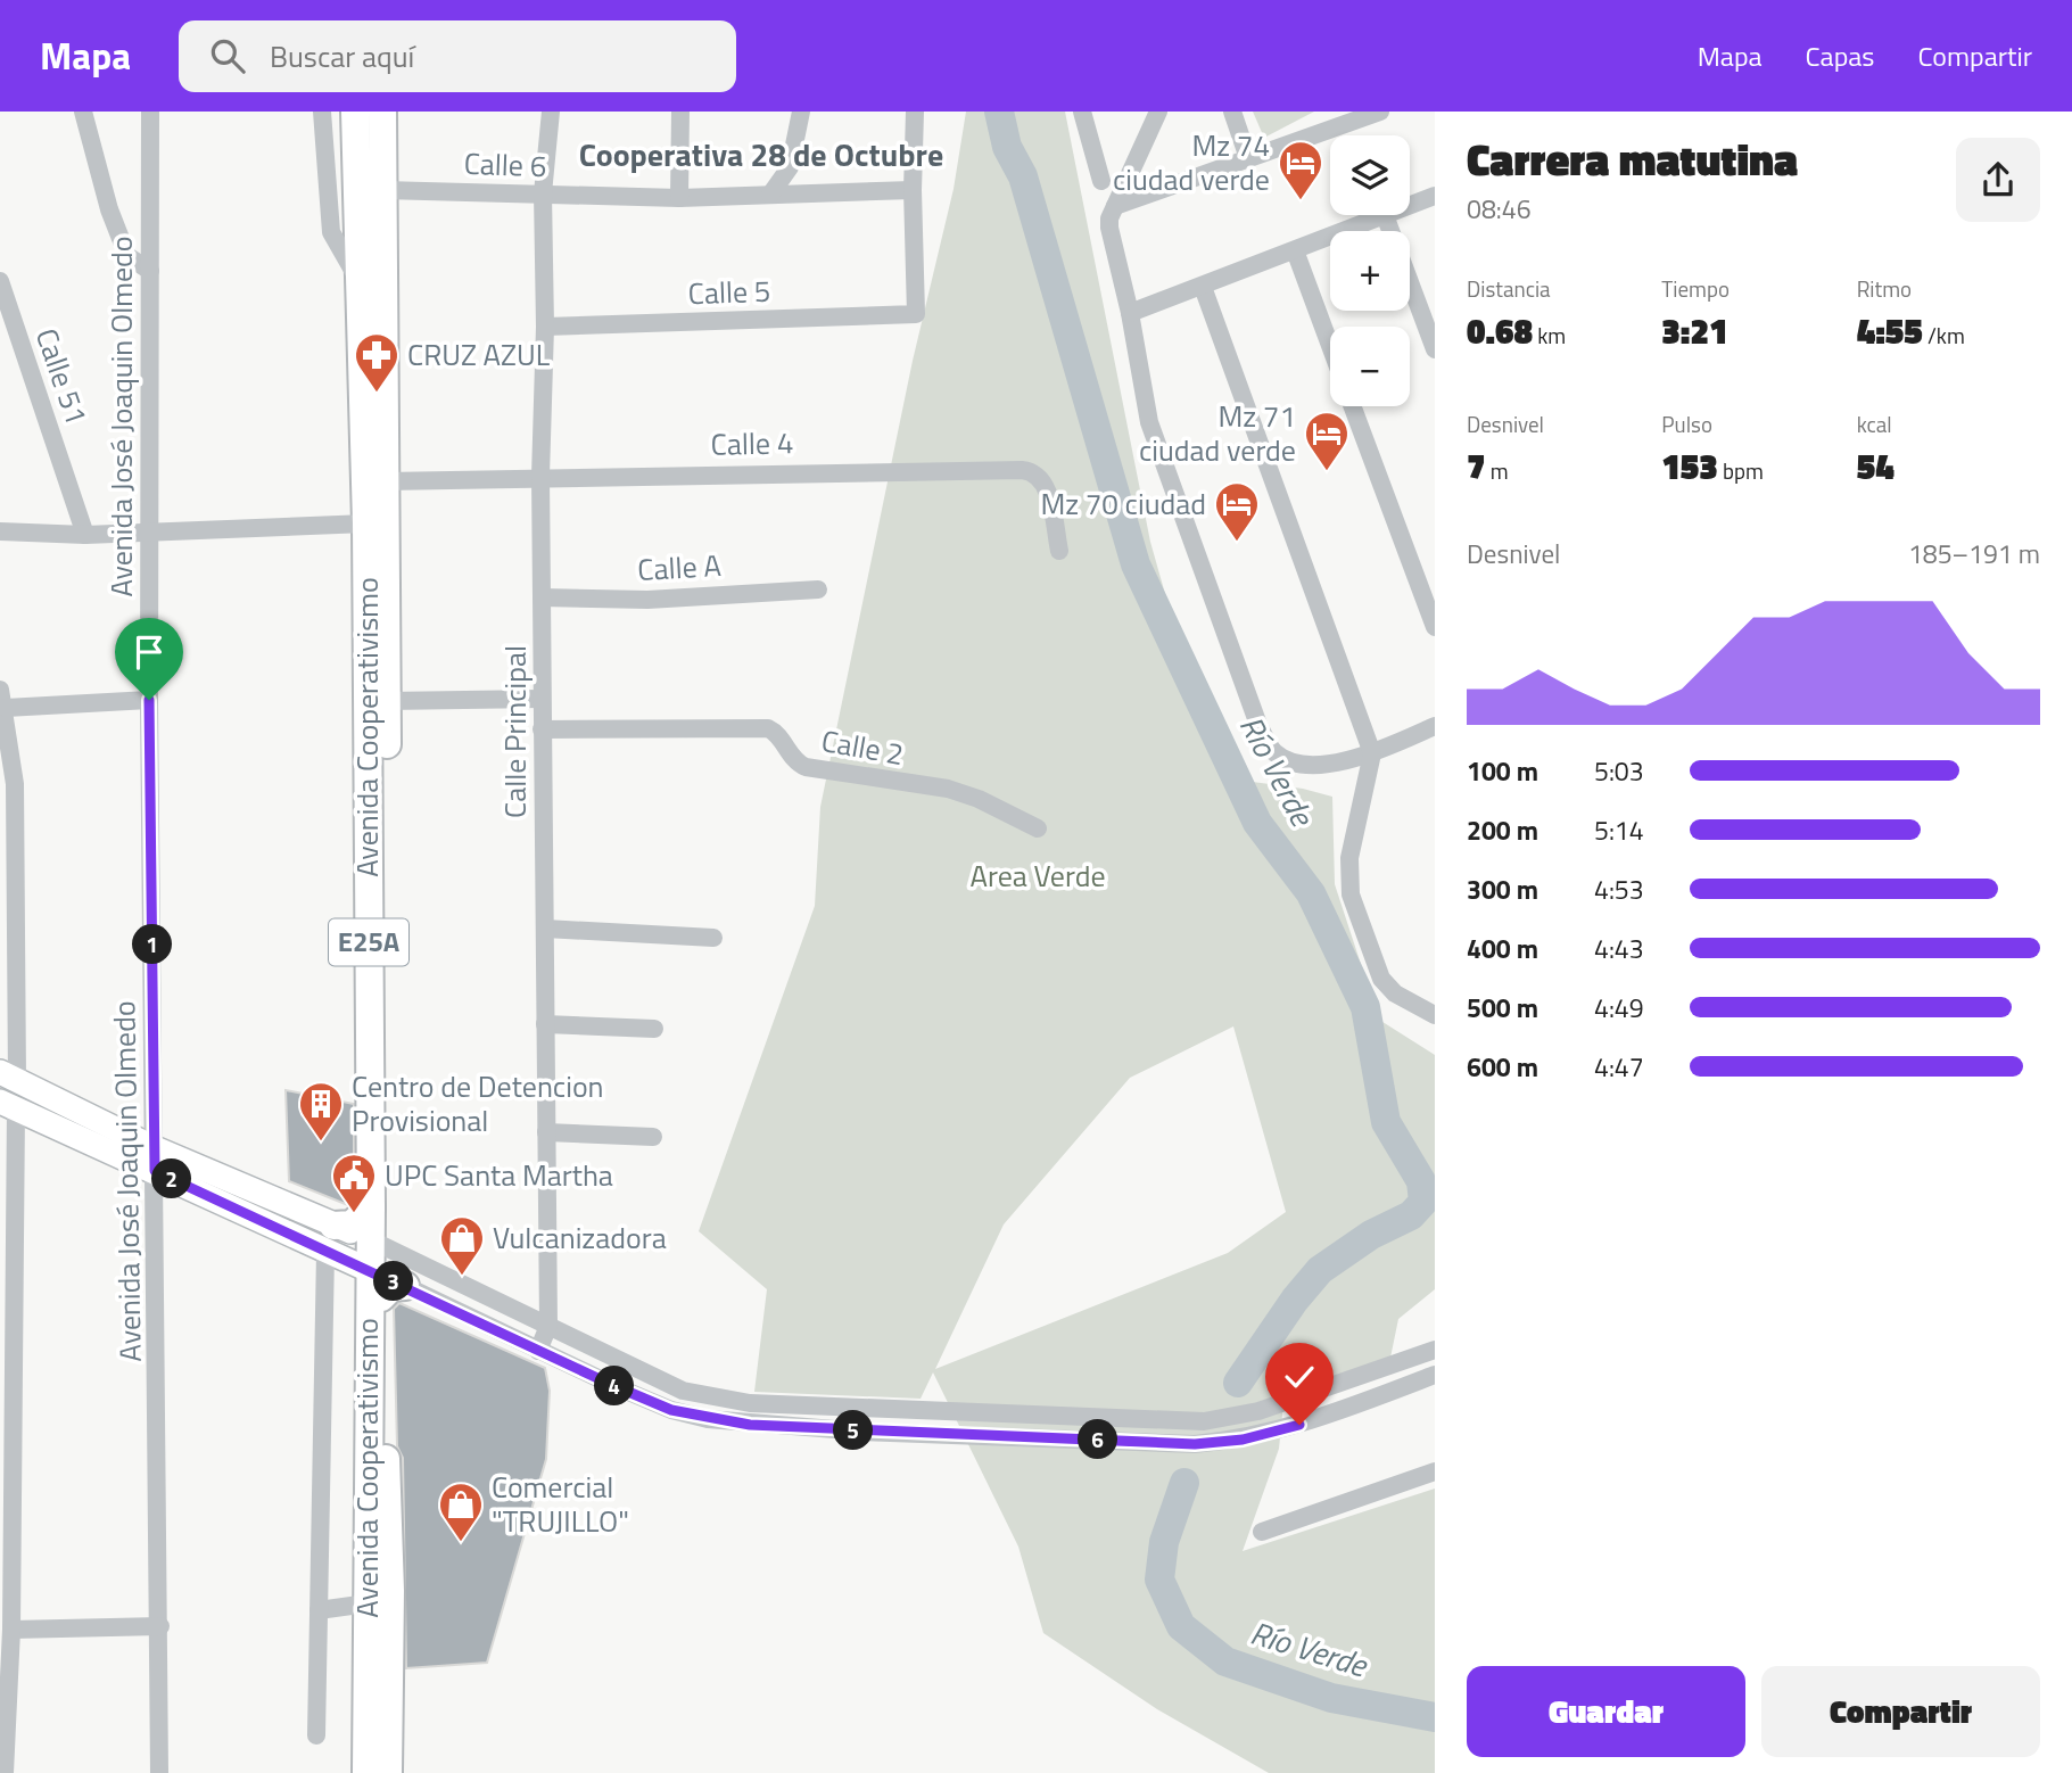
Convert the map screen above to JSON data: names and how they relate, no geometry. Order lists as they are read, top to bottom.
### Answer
{
  "streets": {
    "highway": ["Avenida Cooperativismo", "E25A"],
    "street": [
      "Calle 6",
      "Calle 5",
      "Calle 51",
      "Avenida José Joaquin Olmedo",
      "Calle 4",
      "Calle A",
      "Calle Principal",
      "Calle 2"
    ]
  },
  "crossings": [
    ["Calle 6", "Calle 5"],
    ["Calle 6", "Avenida Cooperativismo"],
    ["Calle 6", "Calle Principal"],
    ["Calle 5", "Calle Principal"],
    ["Calle 4", "Avenida Cooperativismo"],
    ["Calle 4", "Calle Principal"],
    ["Calle A", "Calle Principal"],
    ["Calle Principal", "Calle 2"]
  ],
  "districts": ["Cooperativa 28 de Octubre"],
  "water": ["Río Verde"],
  "parks": ["Area Verde"],
  "places": {
    "hotel": ["Mz 74 ciudad verde", "Mz 71 ciudad verde", "Mz 70 ciudad"],
    "pharmacy": ["CRUZ AZUL"],
    "building": ["Centro de Detencion Provisional"],
    "public building": ["UPC Santa Martha"],
    "shop": ["Vulcanizadora", "Comercial \"TRUJILLO\""]
  },
  "page": {
    "header": "Mapa",
    "search": "Buscar aquí",
    "nav": ["Mapa", "Capas", "Compartir"],
    "heading": ["Carrera matutina", "08:46"],
    "map_buttons": ["+", "−"],
    "stats": [
      ["Distancia", "0.68 km"],
      ["Tiempo", "3:21"],
      ["Ritmo", "4:55 /km"],
      ["Desnivel", "7 m"],
      ["Pulso", "153 bpm"],
      ["kcal", "54"]
    ],
    "chart": ["Desnivel", "185–191 m"],
    "list": [
      {
        "name": "100 m",
        "note": "5:03"
      },
      {
        "name": "200 m",
        "note": "5:14"
      },
      {
        "name": "300 m",
        "note": "4:53"
      },
      {
        "name": "400 m",
        "note": "4:43"
      },
      {
        "name": "500 m",
        "note": "4:49"
      },
      {
        "name": "600 m",
        "note": "4:47"
      }
    ],
    "pins": [
      "1",
      "2",
      "3",
      "4",
      "5",
      "6"
    ],
    "buttons": ["Guardar", "Compartir"]
  }
}
